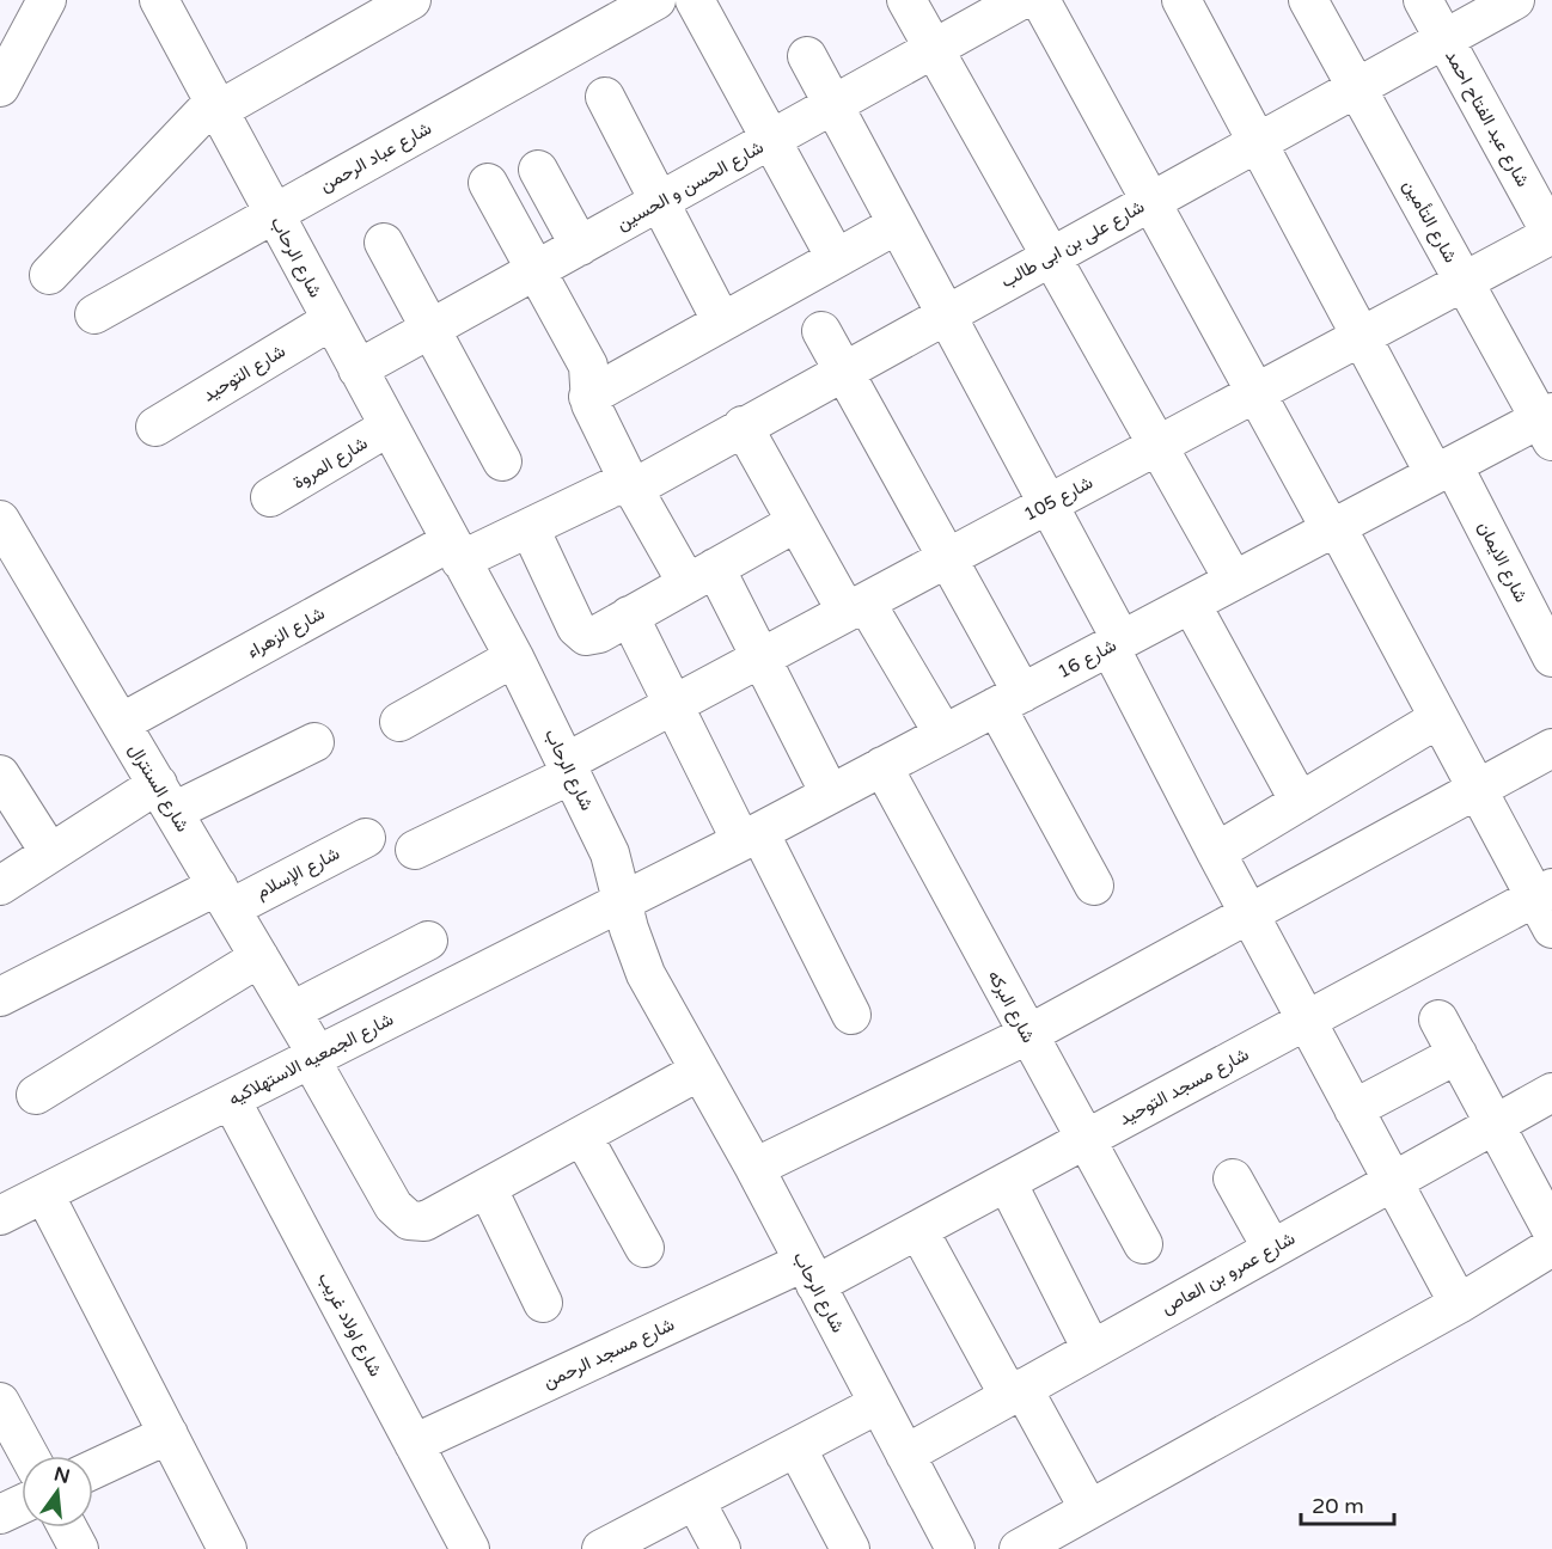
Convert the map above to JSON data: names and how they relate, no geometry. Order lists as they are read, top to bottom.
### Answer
{
  "streets": {
    "street": [
      "شارع عبد الفتاح احمد",
      "شارع عباد الرحمن",
      "شارع الحسن و الحسين",
      "شارع التأمين",
      "شارع على بن ابى طالب",
      "شارع الرحاب",
      "شارع التوحيد",
      "شارع المروة",
      "شارع 105",
      "شارع الايمان",
      "شارع الزهراء",
      "شارع 16",
      "شارع السنترال",
      "شارع الإسلام",
      "شارع البركه",
      "شارع الجمعيه الاستهلاكيه",
      "شارع مسجد التوحيد",
      "شارع عمرو بن العاص",
      "شارع اولاد غريب",
      "شارع مسجد الرحمن"
    ]
  },
  "crossings": [
    ["شارع عبد الفتاح احمد", "شارع على بن ابى طالب"],
    ["شارع عبد الفتاح احمد", "شارع 105"],
    ["شارع عباد الرحمن", "شارع الرحاب"],
    ["شارع الحسن و الحسين", "شارع الرحاب"],
    ["شارع التأمين", "شارع على بن ابى طالب"],
    ["شارع التأمين", "شارع 105"],
    ["شارع التأمين", "شارع 16"],
    ["شارع على بن ابى طالب", "شارع الايمان"],
    ["شارع على بن ابى طالب", "شارع الزهراء"],
    ["شارع الرحاب", "شارع التوحيد"],
    ["شارع الرحاب", "شارع المروة"],
    ["شارع الرحاب", "شارع 105"],
    ["شارع الرحاب", "شارع الزهراء"],
    ["شارع الرحاب", "شارع 16"],
    ["شارع الرحاب", "شارع السنترال"],
    ["شارع الرحاب", "شارع الجمعيه الاستهلاكيه"],
    ["شارع الرحاب", "شارع مسجد التوحيد"],
    ["شارع الرحاب", "شارع عمرو بن العاص"],
    ["شارع الرحاب", "شارع مسجد الرحمن"],
    ["شارع 105", "شارع الايمان"],
    ["شارع الايمان", "شارع 16"],
    ["شارع الزهراء", "شارع السنترال"],
    ["شارع 16", "شارع البركه"],
    ["شارع 16", "شارع الجمعيه الاستهلاكيه"],
    ["شارع السنترال", "شارع الإسلام"],
    ["شارع السنترال", "شارع الجمعيه الاستهلاكيه"],
    ["شارع البركه", "شارع مسجد التوحيد"],
    ["شارع الجمعيه الاستهلاكيه", "شارع اولاد غريب"],
    ["شارع مسجد التوحيد", "شارع مسجد الرحمن"],
    ["شارع اولاد غريب", "شارع مسجد الرحمن"]
  ],
  "scale_bar": "20 m",
  "north": "top"
}
